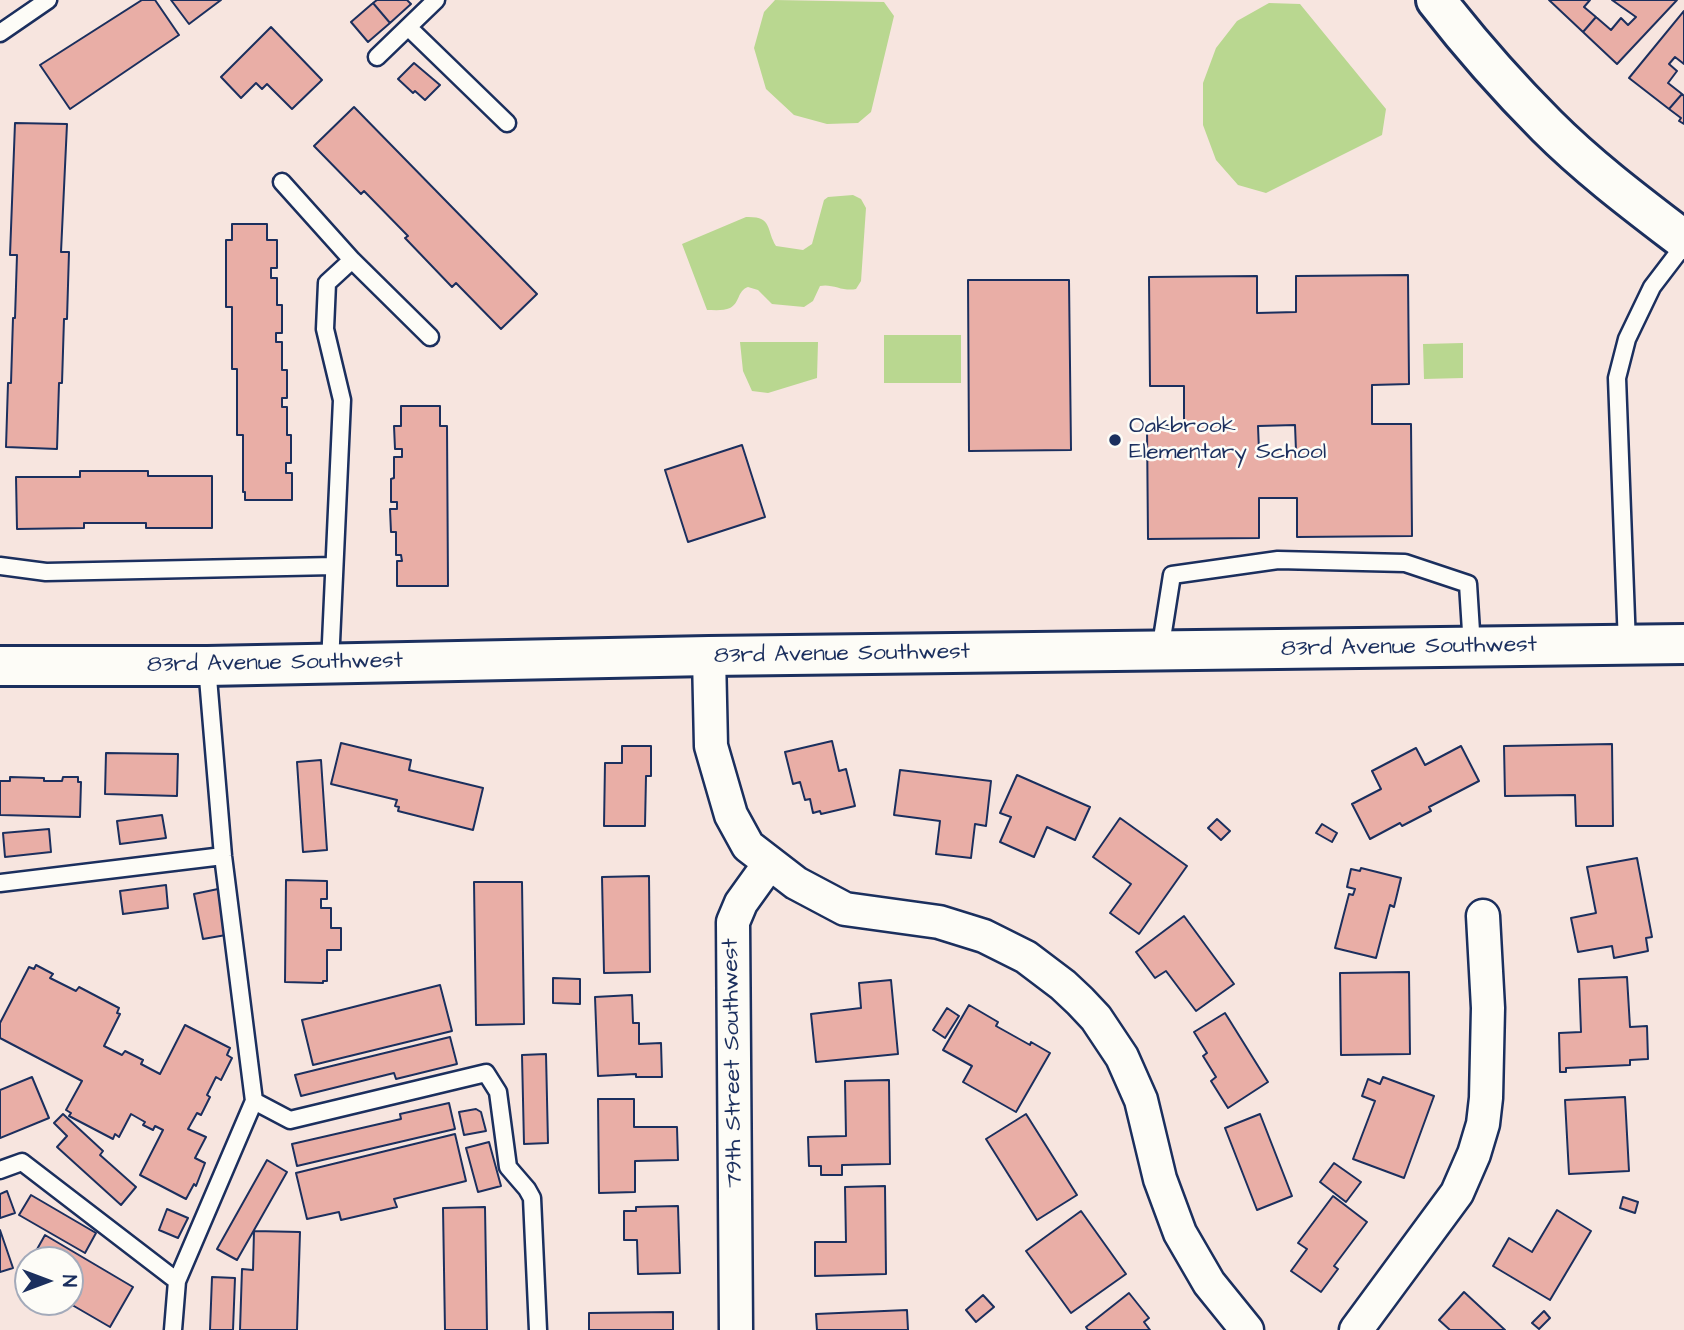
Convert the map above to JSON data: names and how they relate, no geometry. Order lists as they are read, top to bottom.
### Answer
{
  "streets": {
    "street": ["83rd Avenue Southwest", "79th Street Southwest"]
  },
  "places": ["Oakbrook Elementary School"],
  "north": "right"
}
